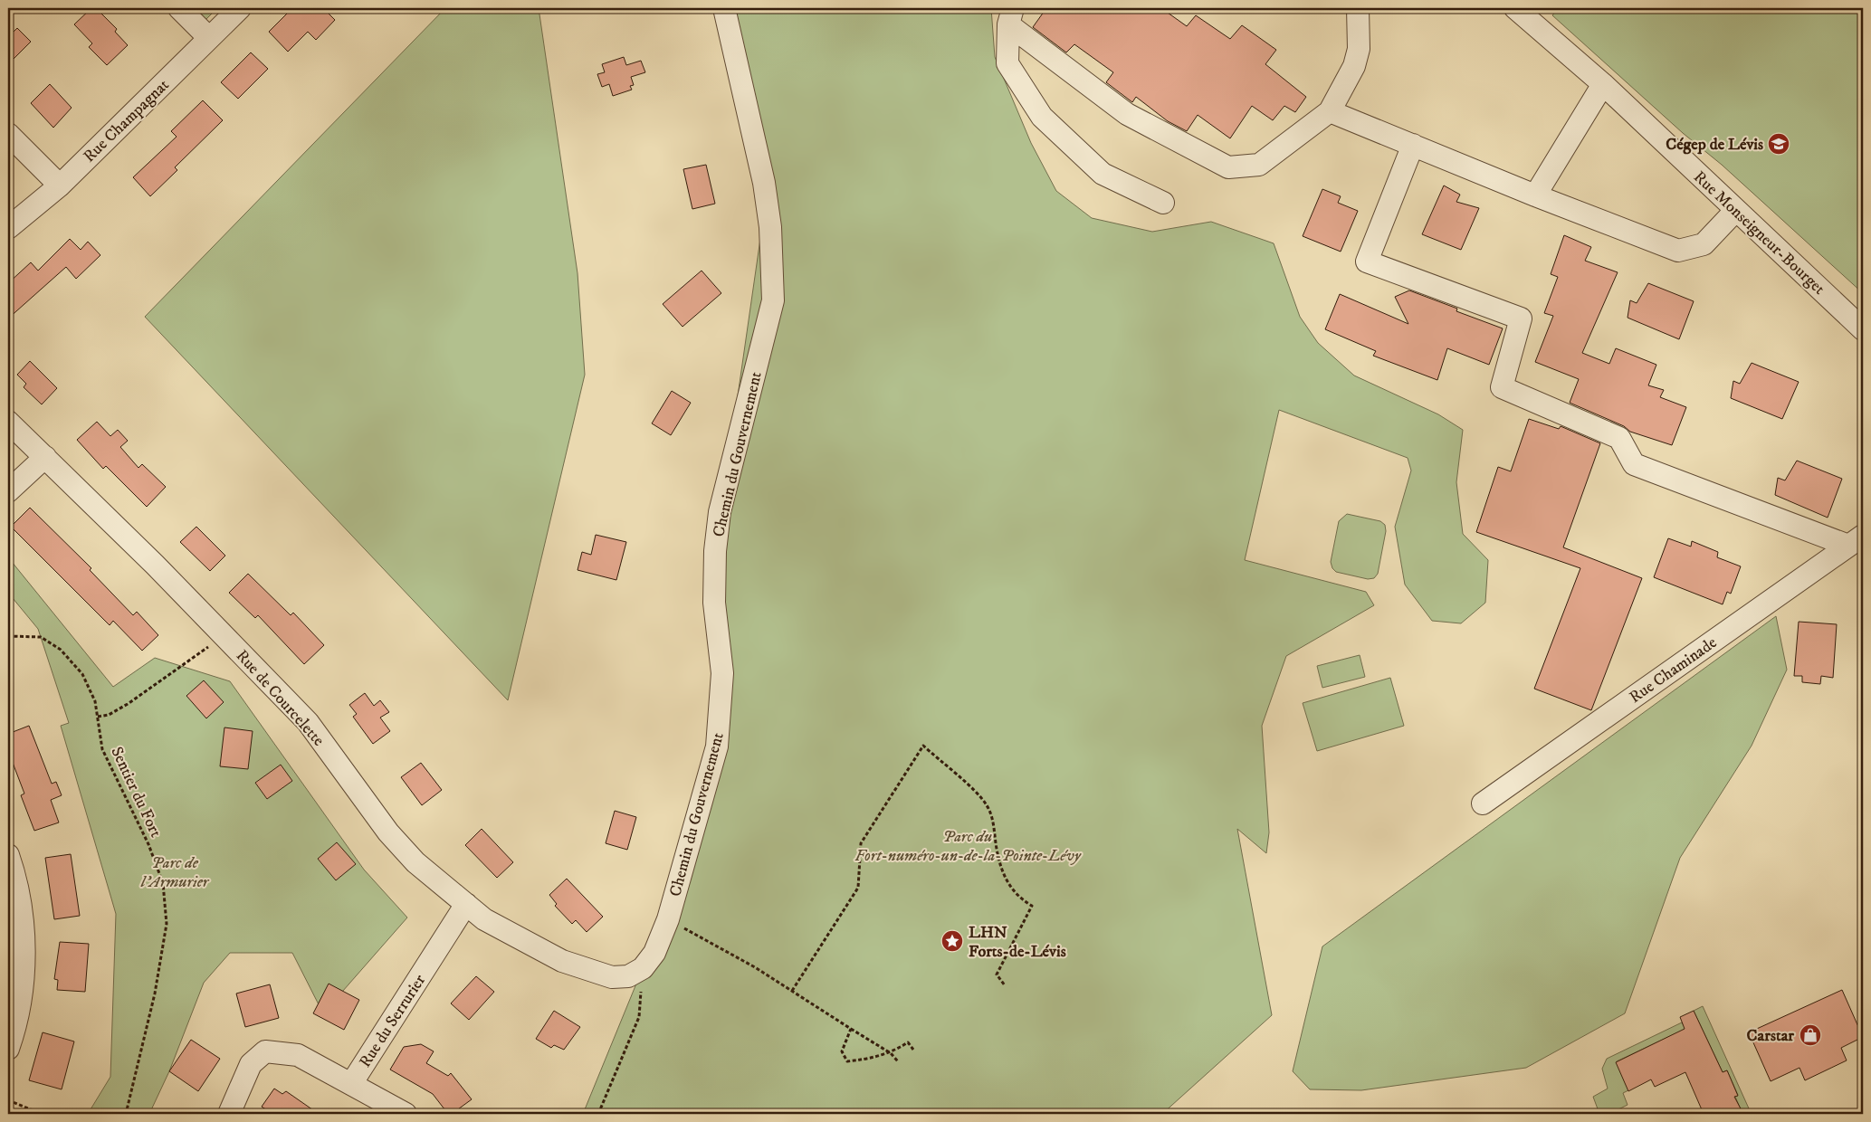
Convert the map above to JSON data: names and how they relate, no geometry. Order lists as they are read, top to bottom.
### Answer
{
  "streets": {
    "street": [
      "Rue Champagnat",
      "Rue Monseigneur-Bourget",
      "Chemin du Gouvernement",
      "Rue Chaminade",
      "Rue de Courcelette",
      "Rue du Serrurier"
    ],
    "path": ["Sentier du Fort"]
  },
  "crossings": [
    ["Chemin du Gouvernement", "Rue de Courcelette"],
    ["Rue de Courcelette", "Rue du Serrurier"]
  ],
  "parks": ["Parc du Fort-numéro-un-de-la-Pointe-Lévy", "Parc de l'Armurier"],
  "places": {
    "school or university": ["Cégep de Lévis"],
    "place": ["LHN Forts-de-Lévis"],
    "shop": ["Carstar"]
  }
}
